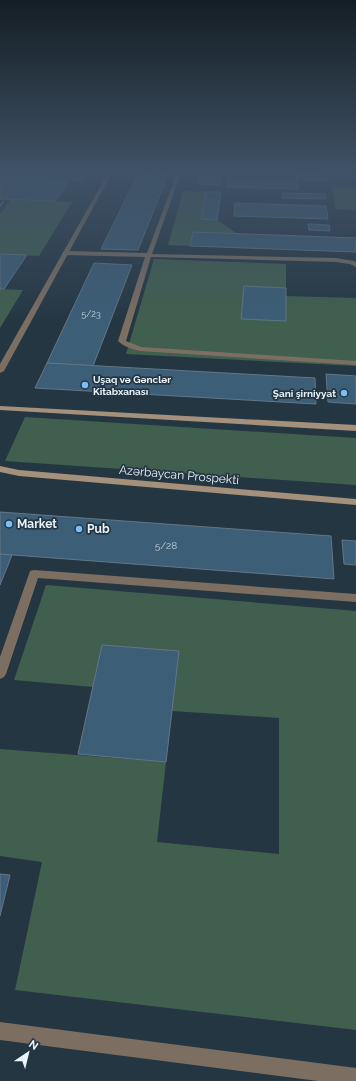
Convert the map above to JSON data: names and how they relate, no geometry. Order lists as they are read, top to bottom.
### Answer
{
  "streets": {
    "main road": ["Azərbaycan Prospekti"]
  },
  "places": [
    "Uşaq və Gənclər Kitabxanası",
    "Şani şirniyyat",
    "Market",
    "Pub"
  ],
  "house_numbers": ["5/23", "5/28"],
  "north": "top right"
}
